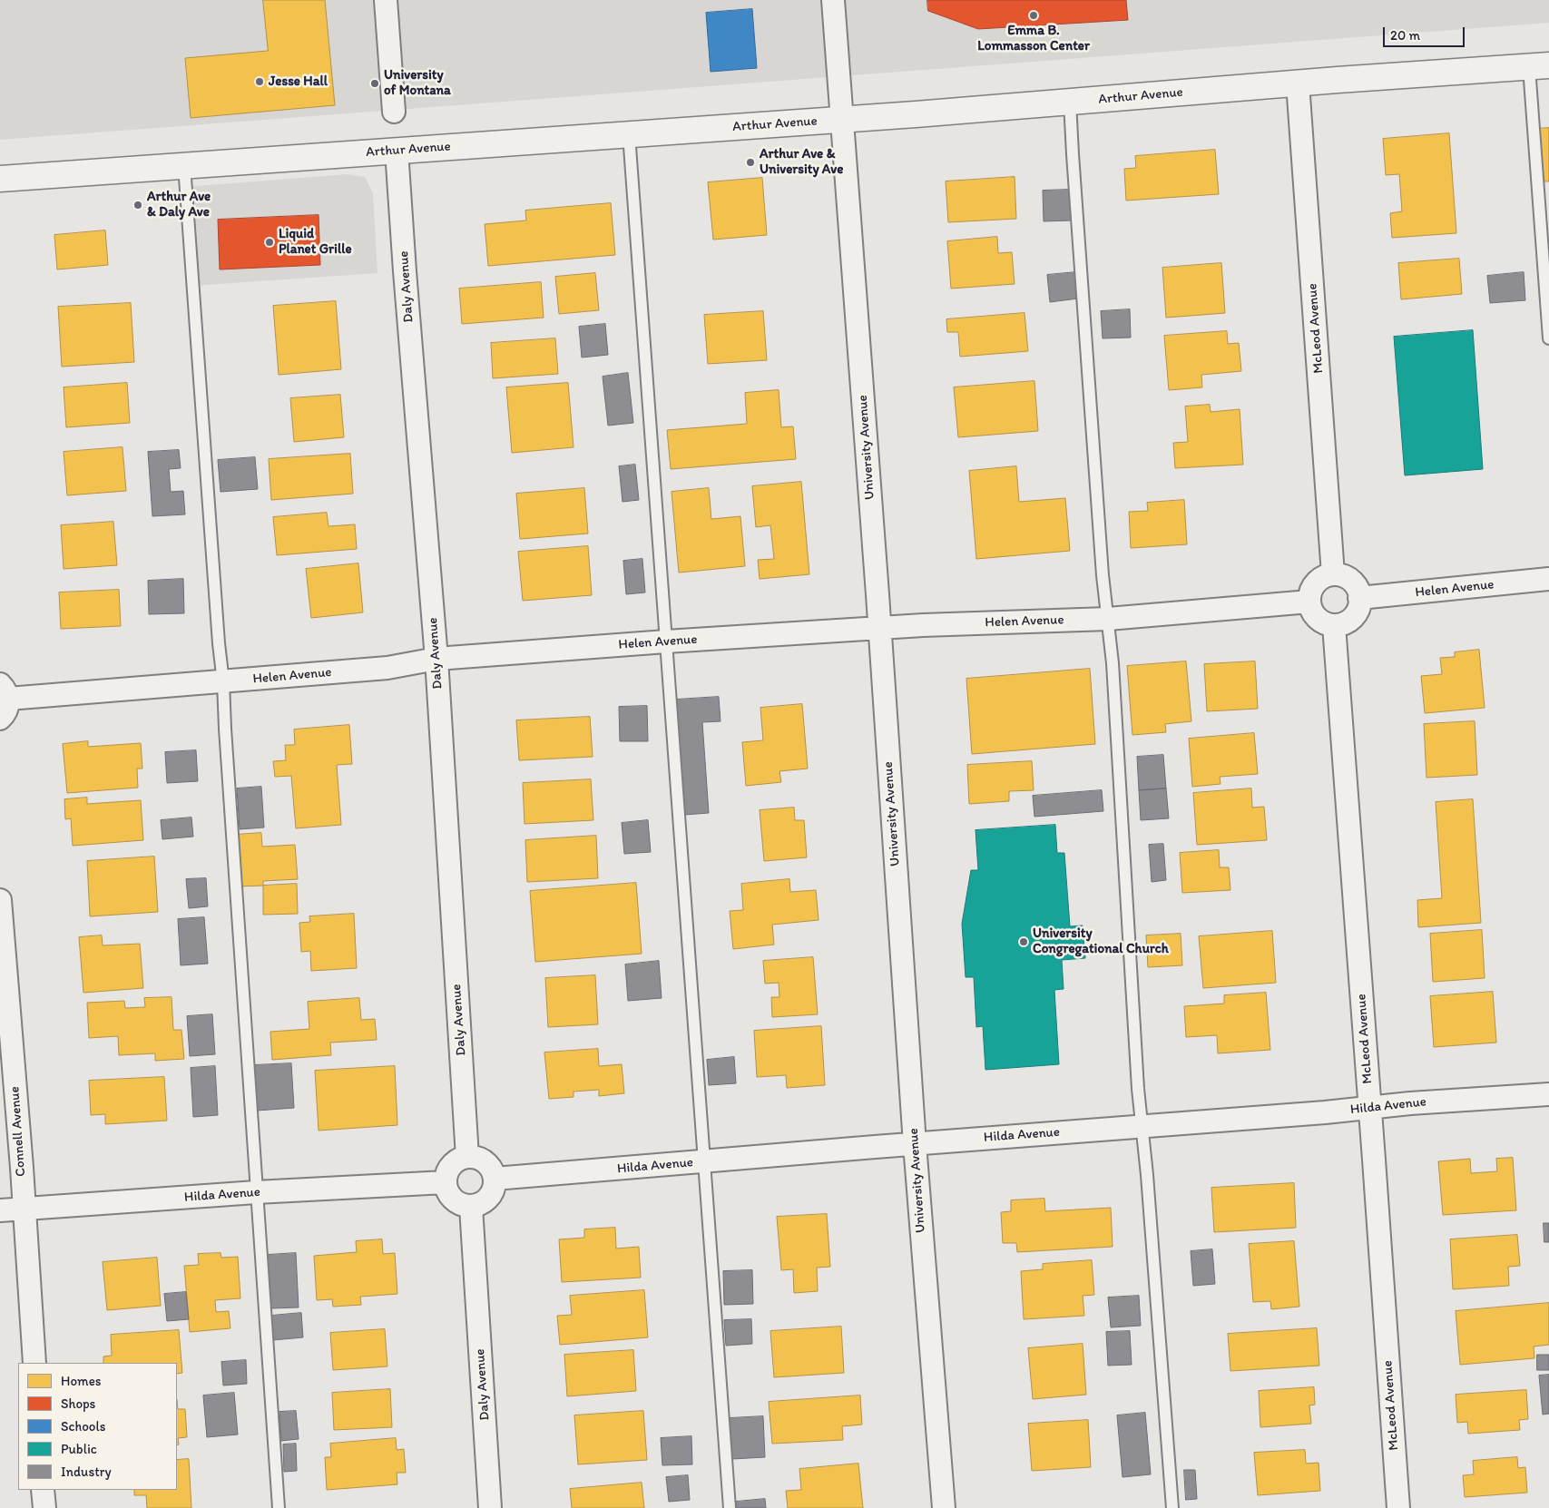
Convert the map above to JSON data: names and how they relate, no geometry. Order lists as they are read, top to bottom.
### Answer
{
  "streets": {
    "street": [
      "Arthur Avenue",
      "Daly Avenue",
      "McLeod Avenue",
      "University Avenue",
      "Helen Avenue",
      "Hilda Avenue",
      "Connell Avenue"
    ]
  },
  "crossings": [
    ["Arthur Avenue", "Daly Avenue"],
    ["Arthur Avenue", "McLeod Avenue"],
    ["Arthur Avenue", "University Avenue"],
    ["Daly Avenue", "Helen Avenue"],
    ["Daly Avenue", "Hilda Avenue"],
    ["McLeod Avenue", "Helen Avenue"],
    ["McLeod Avenue", "Hilda Avenue"],
    ["University Avenue", "Helen Avenue"],
    ["University Avenue", "Hilda Avenue"],
    ["Hilda Avenue", "Connell Avenue"]
  ],
  "places": [
    "Emma B. Lommasson Center",
    "Jesse Hall",
    "University of Montana",
    "Arthur Ave & University Ave",
    "Arthur Ave & Daly Ave",
    "Liquid Planet Grille",
    "University Congregational Church"
  ],
  "legend": [
    "Homes",
    "Shops",
    "Schools",
    "Public",
    "Industry"
  ],
  "scale_bar": "20 m"
}
